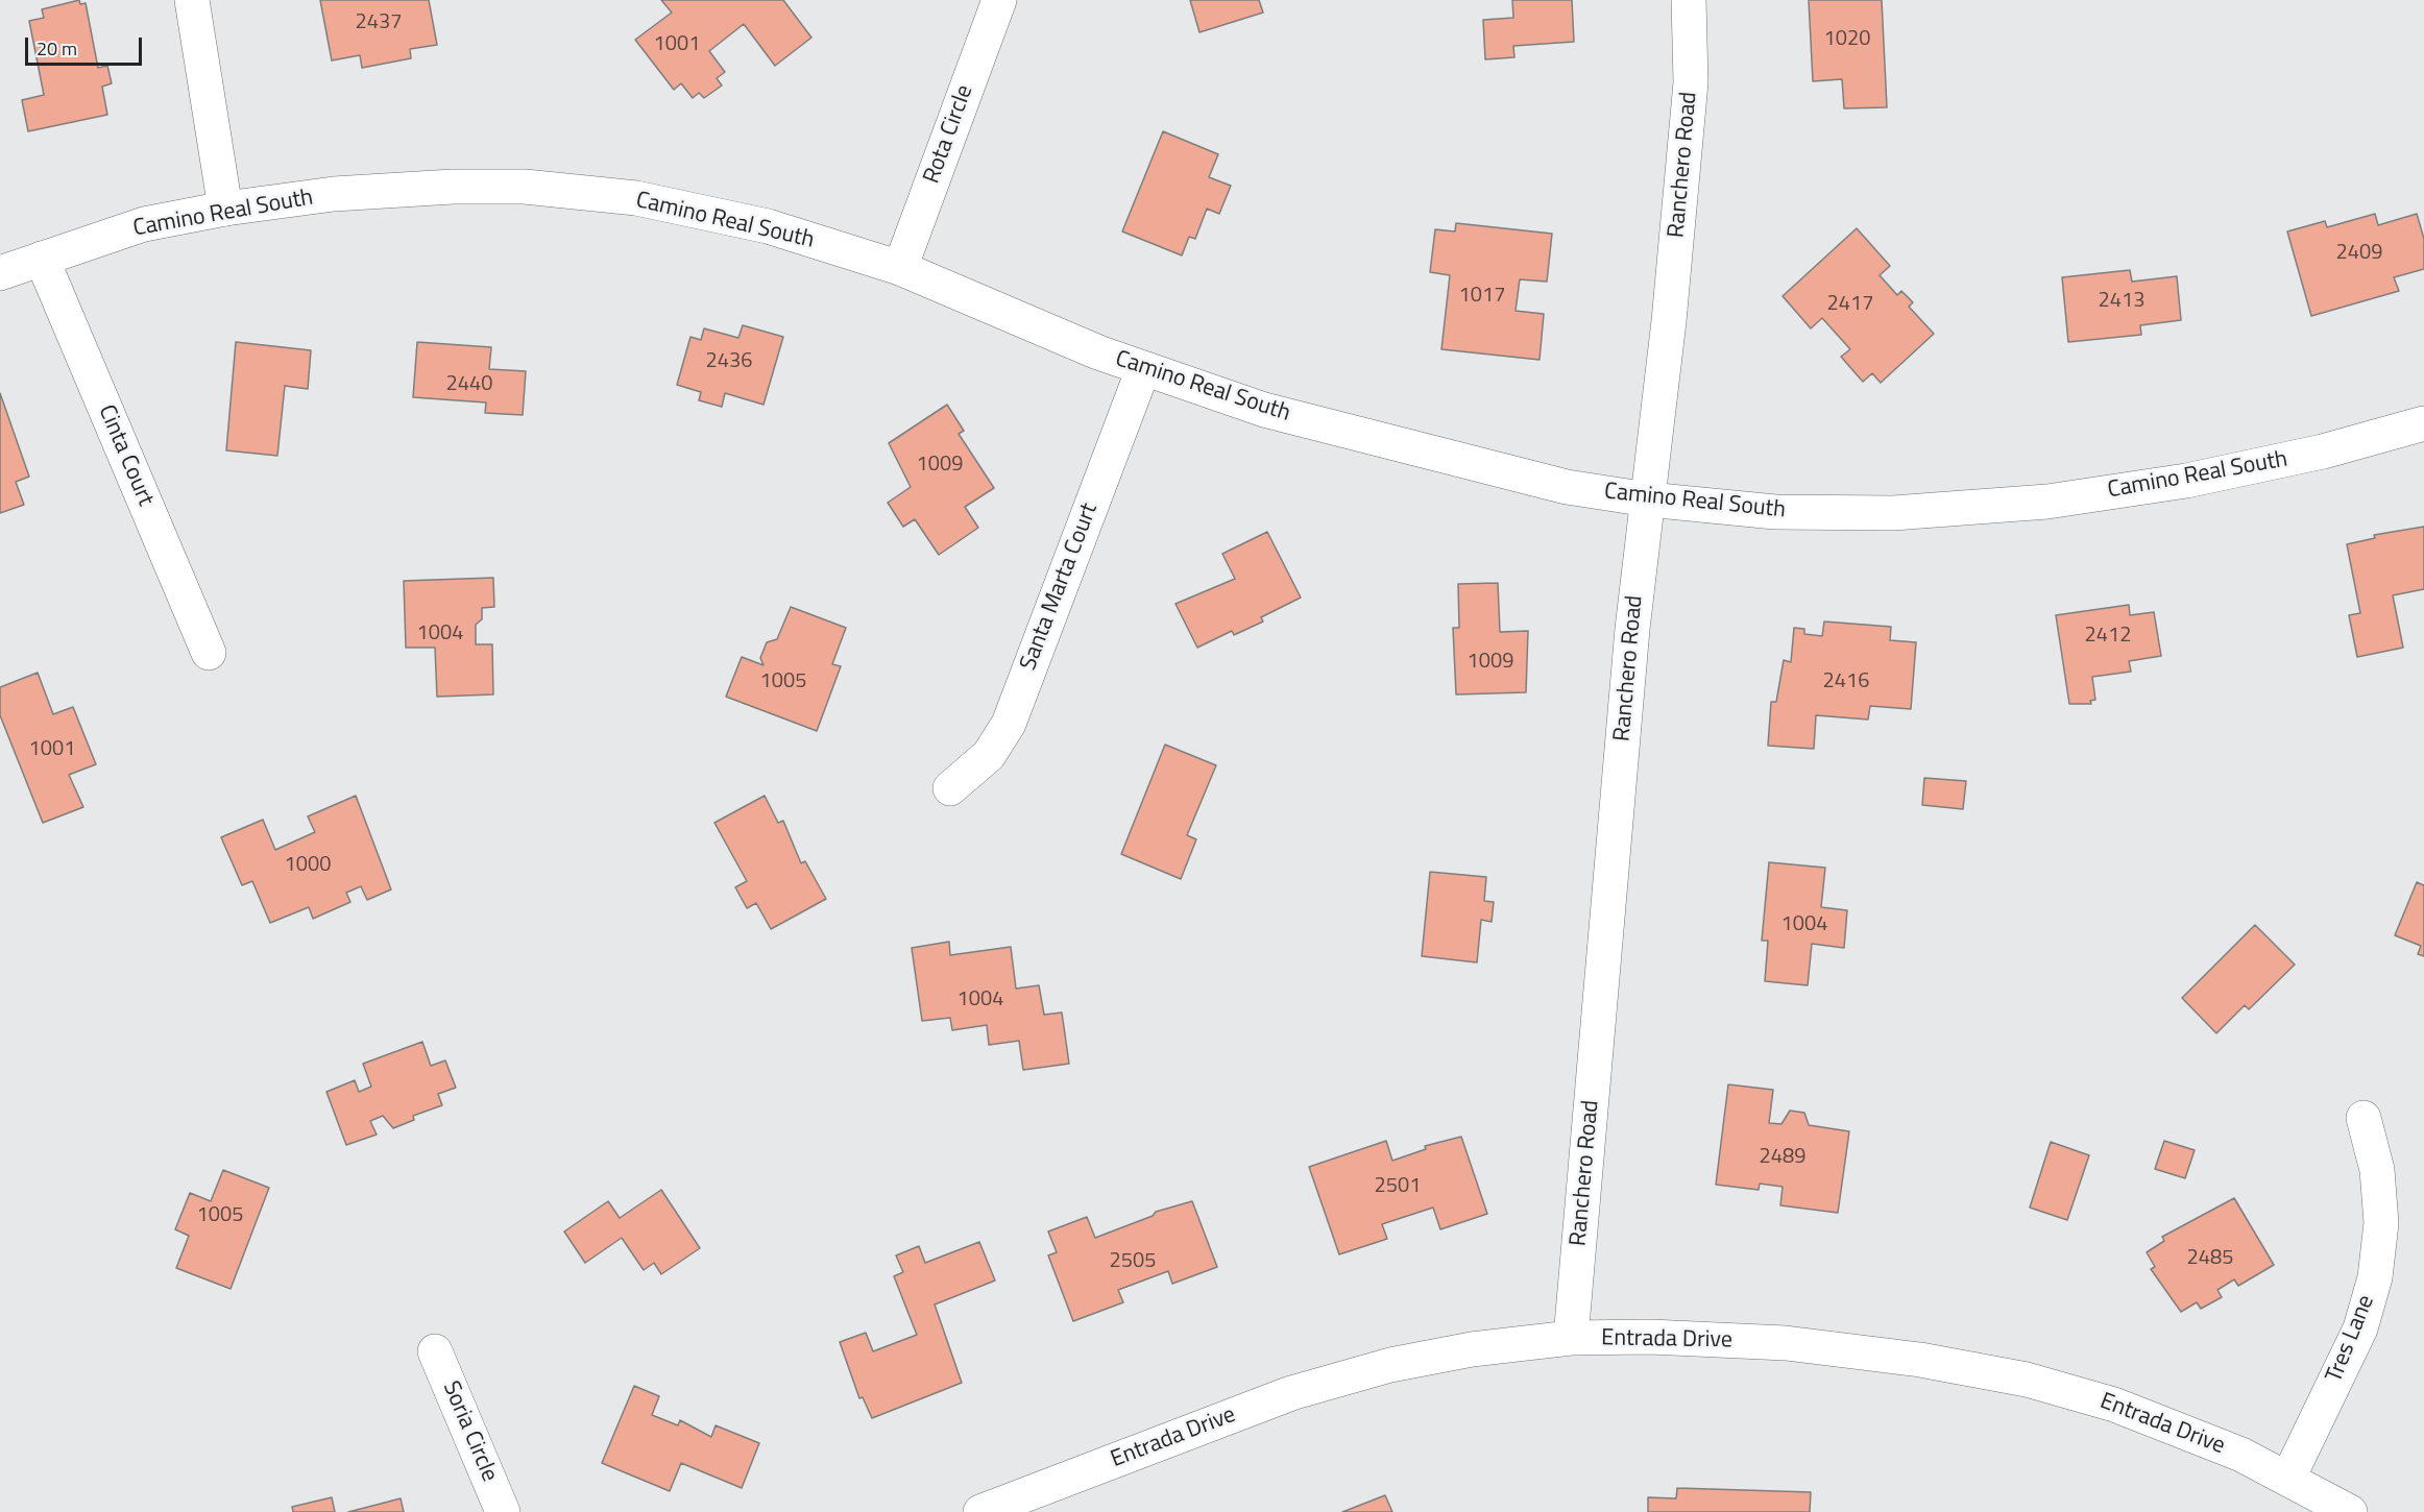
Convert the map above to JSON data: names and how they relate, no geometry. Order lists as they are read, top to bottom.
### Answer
{
  "streets": {
    "street": [
      "Rota Circle",
      "Ranchero Road",
      "Camino Real South",
      "Cinta Court",
      "Santa Marta Court",
      "Tres Lane",
      "Entrada Drive",
      "Soria Circle"
    ]
  },
  "crossings": [
    ["Rota Circle", "Camino Real South"],
    ["Ranchero Road", "Camino Real South"],
    ["Ranchero Road", "Entrada Drive"],
    ["Camino Real South", "Cinta Court"],
    ["Camino Real South", "Santa Marta Court"],
    ["Tres Lane", "Entrada Drive"]
  ],
  "house_numbers": [
    "2437",
    "1020",
    "1001",
    "2409",
    "1017",
    "2413",
    "2417",
    "2436",
    "2440",
    "1009",
    "1004",
    "2412",
    "1009",
    "1005",
    "2416",
    "1001",
    "1000",
    "1004",
    "1004",
    "2489",
    "2501",
    "1005",
    "2485",
    "2505"
  ],
  "scale_bar": "20 m"
}
